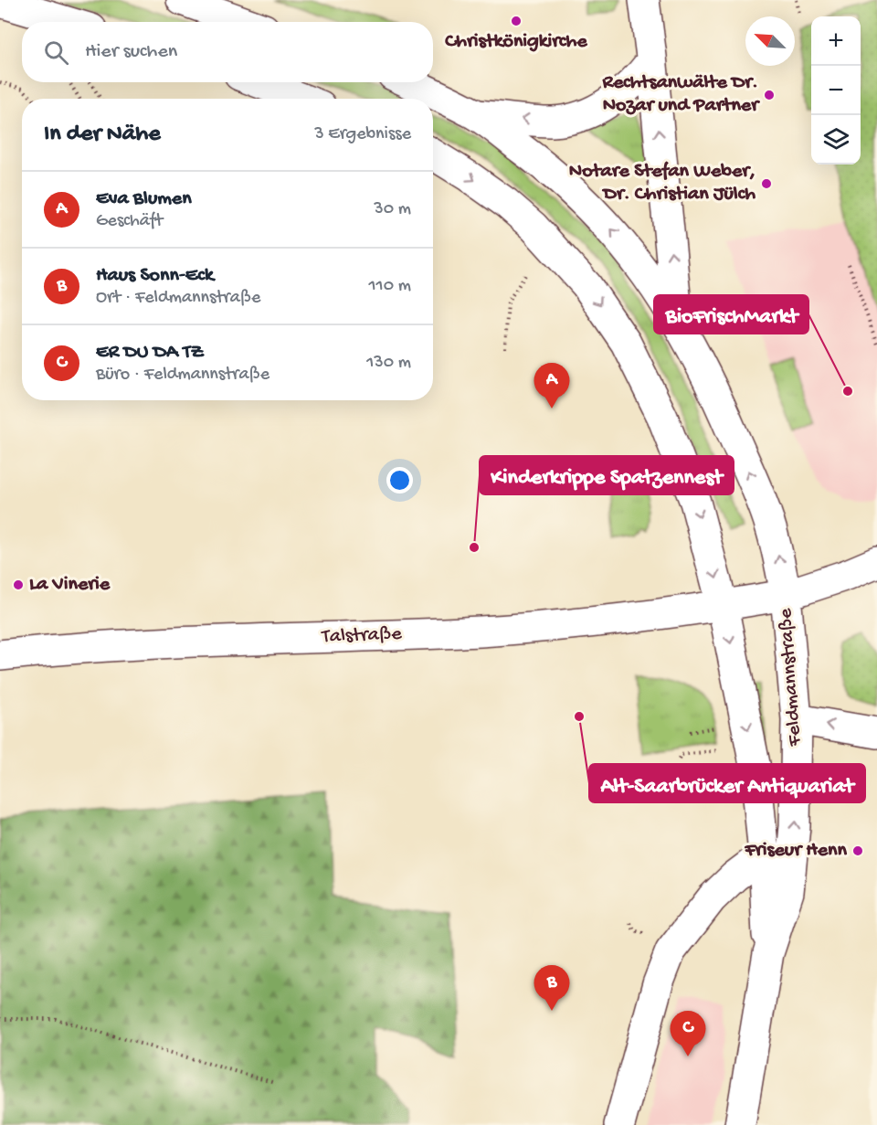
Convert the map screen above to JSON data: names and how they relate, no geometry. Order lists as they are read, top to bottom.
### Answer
{
  "streets": {
    "main road": ["Talstraße", "Feldmannstraße"]
  },
  "crossings": [
    ["Talstraße", "Feldmannstraße"]
  ],
  "places": [
    "Christkönigkirche",
    "Rechtsanwälte Dr. Nozar und Partner",
    "Notare Stefan Weber, Dr. Christian Jülch",
    "BioFrischMarkt",
    "Kinderkrippe Spatzennest",
    "La Vinerie",
    "Alt-Saarbrücker Antiquariat",
    "Friseur Henn"
  ],
  "north": "top left",
  "page": {
    "map_buttons": ["+", "−"],
    "search": "Hier suchen",
    "heading": ["In der Nähe", "3 Ergebnisse"],
    "list": [
      {
        "mark": "A",
        "name": "Eva Blumen",
        "note": "Geschäft",
        "value": "30 m"
      },
      {
        "mark": "B",
        "name": "Haus Sonn-Eck",
        "note": "Ort · Feldmannstraße",
        "value": "110 m"
      },
      {
        "mark": "C",
        "name": "ER DU DA TZ",
        "note": "Büro · Feldmannstraße",
        "value": "130 m"
      }
    ],
    "pins": ["A", "B", "C"]
  }
}
